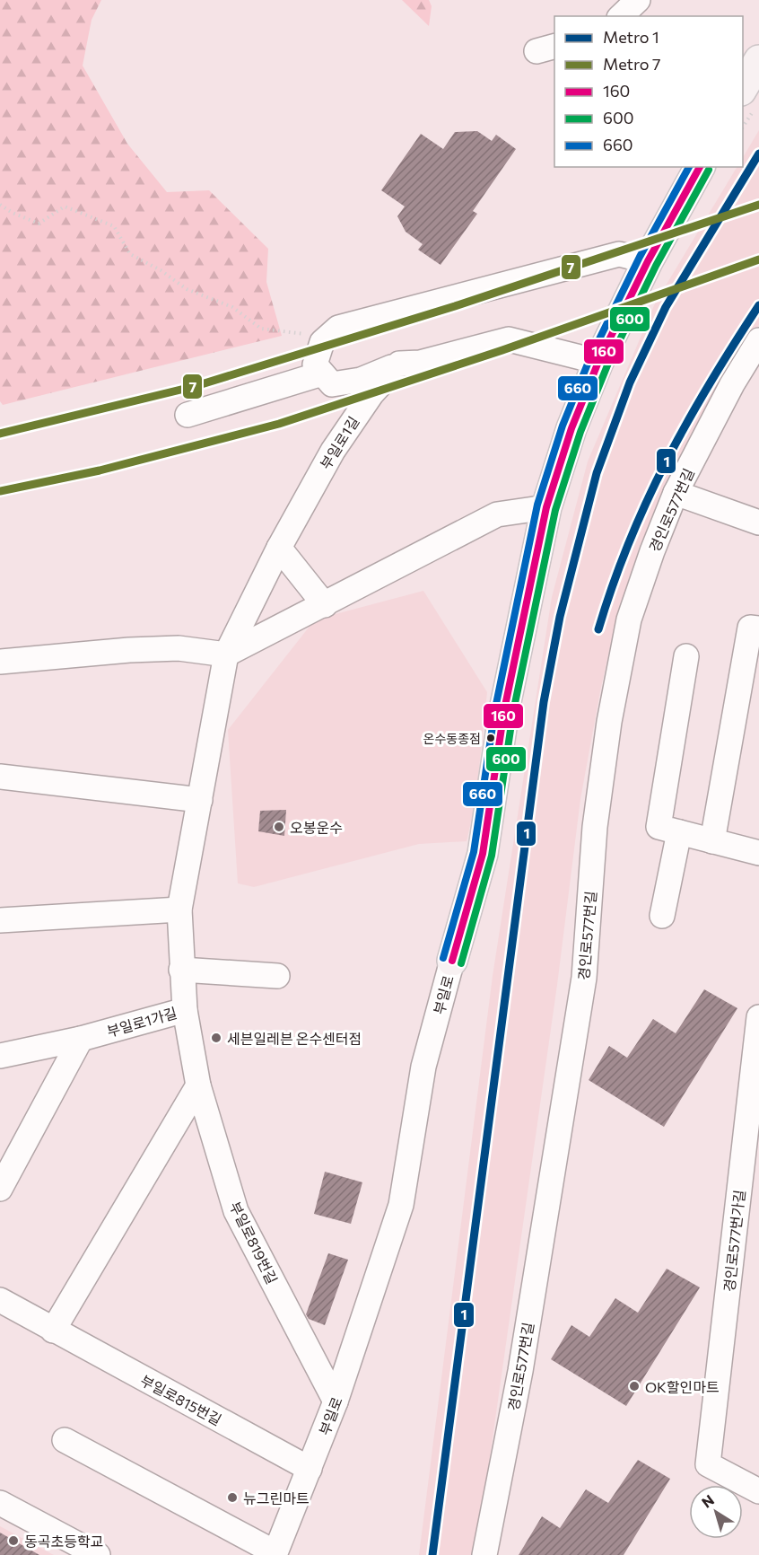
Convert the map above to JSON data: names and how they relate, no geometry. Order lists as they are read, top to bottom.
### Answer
{
  "streets": {
    "main road": ["부일로"],
    "street": [
      "부일로1길",
      "경인로577번길",
      "부일로1가길",
      "경인로577번가길",
      "부일로819번길",
      "부일로815번길"
    ]
  },
  "crossings": [
    ["부일로1길", "부일로1가길"],
    ["부일로", "부일로819번길"],
    ["부일로", "부일로815번길"],
    ["부일로1가길", "부일로819번길"]
  ],
  "places": [
    "온수동종점",
    "오봉운수",
    "세븐일레븐 온수센터점",
    "OK할인마트",
    "뉴그린마트",
    "동곡초등학교"
  ],
  "lines": [
    "metro line 1",
    "transit line 160",
    "transit line 660",
    "transit line 600",
    "metro line 7"
  ],
  "legend": [
    "Metro 1",
    "Metro 7",
    "160",
    "600",
    "660"
  ],
  "north": "top left"
}
